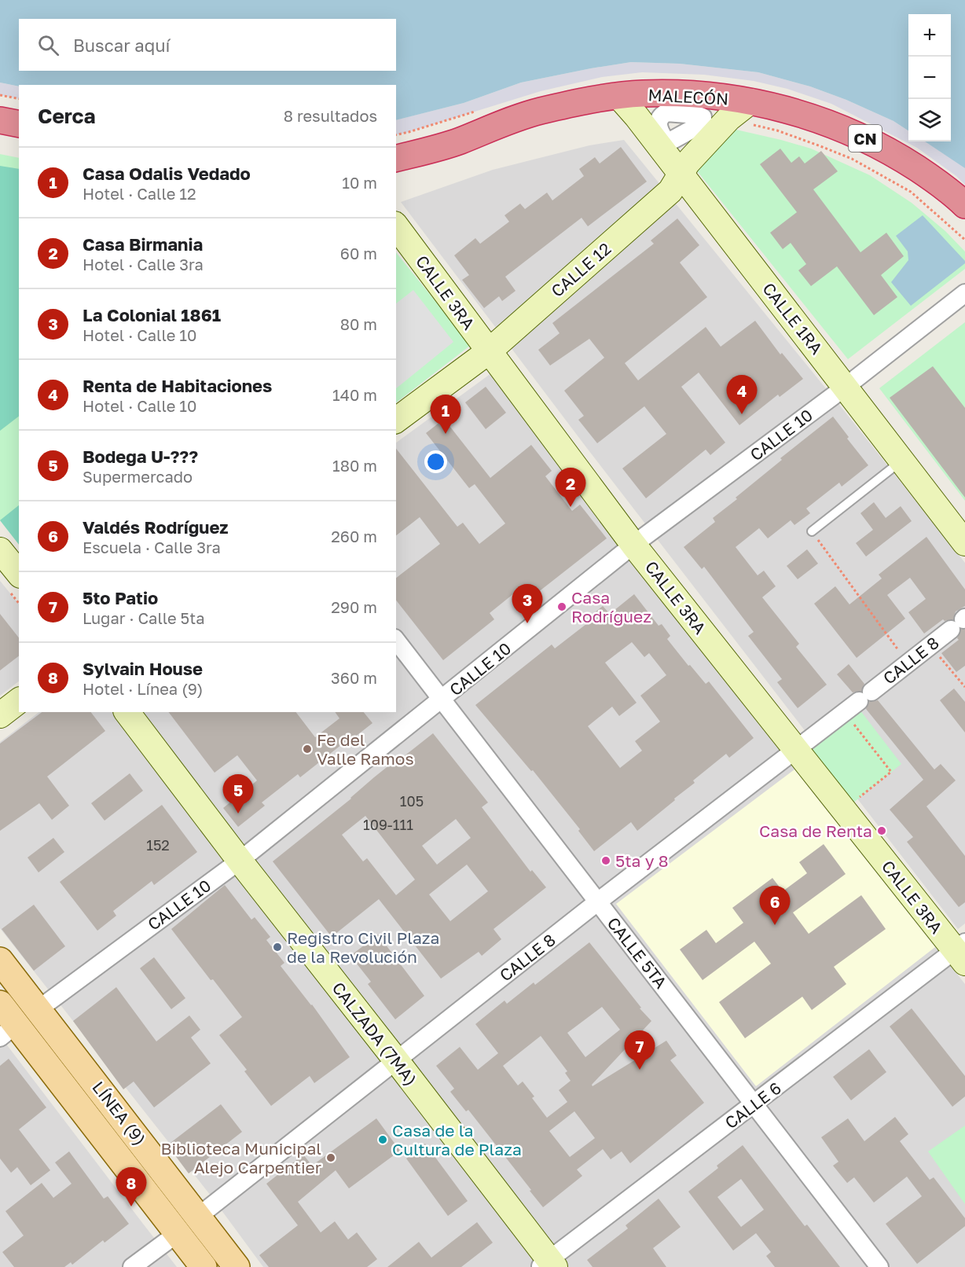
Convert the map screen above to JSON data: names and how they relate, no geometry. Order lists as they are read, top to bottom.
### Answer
{
  "streets": {
    "highway": ["MALECÓN", "CN"],
    "main road": [
      "CALLE 12",
      "CALLE 3RA",
      "CALLE 1RA",
      "CALZADA (7MA)",
      "LÍNEA (9)"
    ],
    "street": [
      "CALLE 10",
      "CALLE 8",
      "CALLE 5TA",
      "CALLE 6"
    ]
  },
  "crossings": [
    ["MALECÓN", "CALLE 12"],
    ["MALECÓN", "CALLE 1RA"],
    ["CALLE 12", "CALLE 3RA"],
    ["CALLE 12", "CALLE 1RA"],
    ["CALLE 3RA", "CALLE 10"],
    ["CALLE 3RA", "CALLE 8"],
    ["CALLE 3RA", "CALLE 6"],
    ["CALLE 1RA", "CALLE 10"],
    ["CALLE 10", "CALLE 5TA"],
    ["CALLE 10", "CALZADA (7MA)"],
    ["CALLE 10", "LÍNEA (9)"],
    ["CALLE 8", "CALLE 5TA"],
    ["CALLE 8", "CALZADA (7MA)"],
    ["CALLE 8", "LÍNEA (9)"],
    ["CALLE 5TA", "CALLE 6"],
    ["CALZADA (7MA)", "CALLE 6"]
  ],
  "places": [
    "Casa Rodríguez",
    "Fe del Valle Ramos",
    "Casa de Renta",
    "5ta y 8",
    "Registro Civil Plaza de la Revolución",
    "Casa de la Cultura de Plaza",
    "Biblioteca Municipal Alejo Carpentier"
  ],
  "house_numbers": ["105", "109-111", "152"],
  "page": {
    "map_buttons": ["+", "−"],
    "search": "Buscar aquí",
    "heading": ["Cerca", "8 resultados"],
    "list": [
      {
        "mark": "1",
        "name": "Casa Odalis Vedado",
        "note": "Hotel · Calle 12",
        "value": "10 m"
      },
      {
        "mark": "2",
        "name": "Casa Birmania",
        "note": "Hotel · Calle 3ra",
        "value": "60 m"
      },
      {
        "mark": "3",
        "name": "La Colonial 1861",
        "note": "Hotel · Calle 10",
        "value": "80 m"
      },
      {
        "mark": "4",
        "name": "Renta de Habitaciones",
        "note": "Hotel · Calle 10",
        "value": "140 m"
      },
      {
        "mark": "5",
        "name": "Bodega U-???",
        "note": "Supermercado",
        "value": "180 m"
      },
      {
        "mark": "6",
        "name": "Valdés Rodríguez",
        "note": "Escuela · Calle 3ra",
        "value": "260 m"
      },
      {
        "mark": "7",
        "name": "5to Patio",
        "note": "Lugar · Calle 5ta",
        "value": "290 m"
      },
      {
        "mark": "8",
        "name": "Sylvain House",
        "note": "Hotel · Línea (9)",
        "value": "360 m"
      }
    ],
    "pins": [
      "4",
      "1",
      "2",
      "3",
      "5",
      "6",
      "7",
      "8"
    ]
  }
}
